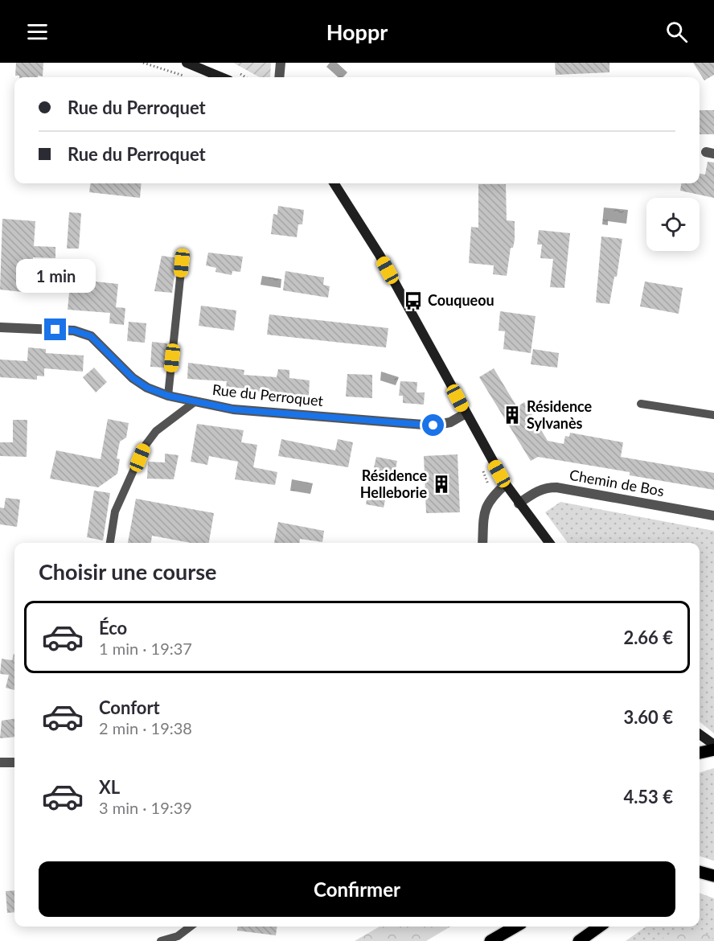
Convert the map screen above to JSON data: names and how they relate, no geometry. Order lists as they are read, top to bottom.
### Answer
{
  "streets": {
    "street": ["Rue du Perroquet", "Chemin de Bos"]
  },
  "places": {
    "bus stop": ["Couqueou"],
    "building": ["Résidence Sylvanès", "Résidence Helleborie"]
  },
  "page": {
    "header": "Hoppr",
    "banner": ["Rue du Perroquet", "Rue du Perroquet"],
    "bubble": "1 min",
    "heading": "Choisir une course",
    "list": [
      {
        "name": "Éco",
        "note": "1 min · 19:37",
        "value": "2.66 €"
      },
      {
        "name": "Confort",
        "note": "2 min · 19:38",
        "value": "3.60 €"
      },
      {
        "name": "XL",
        "note": "3 min · 19:39",
        "value": "4.53 €"
      }
    ],
    "buttons": "Confirmer"
  }
}
